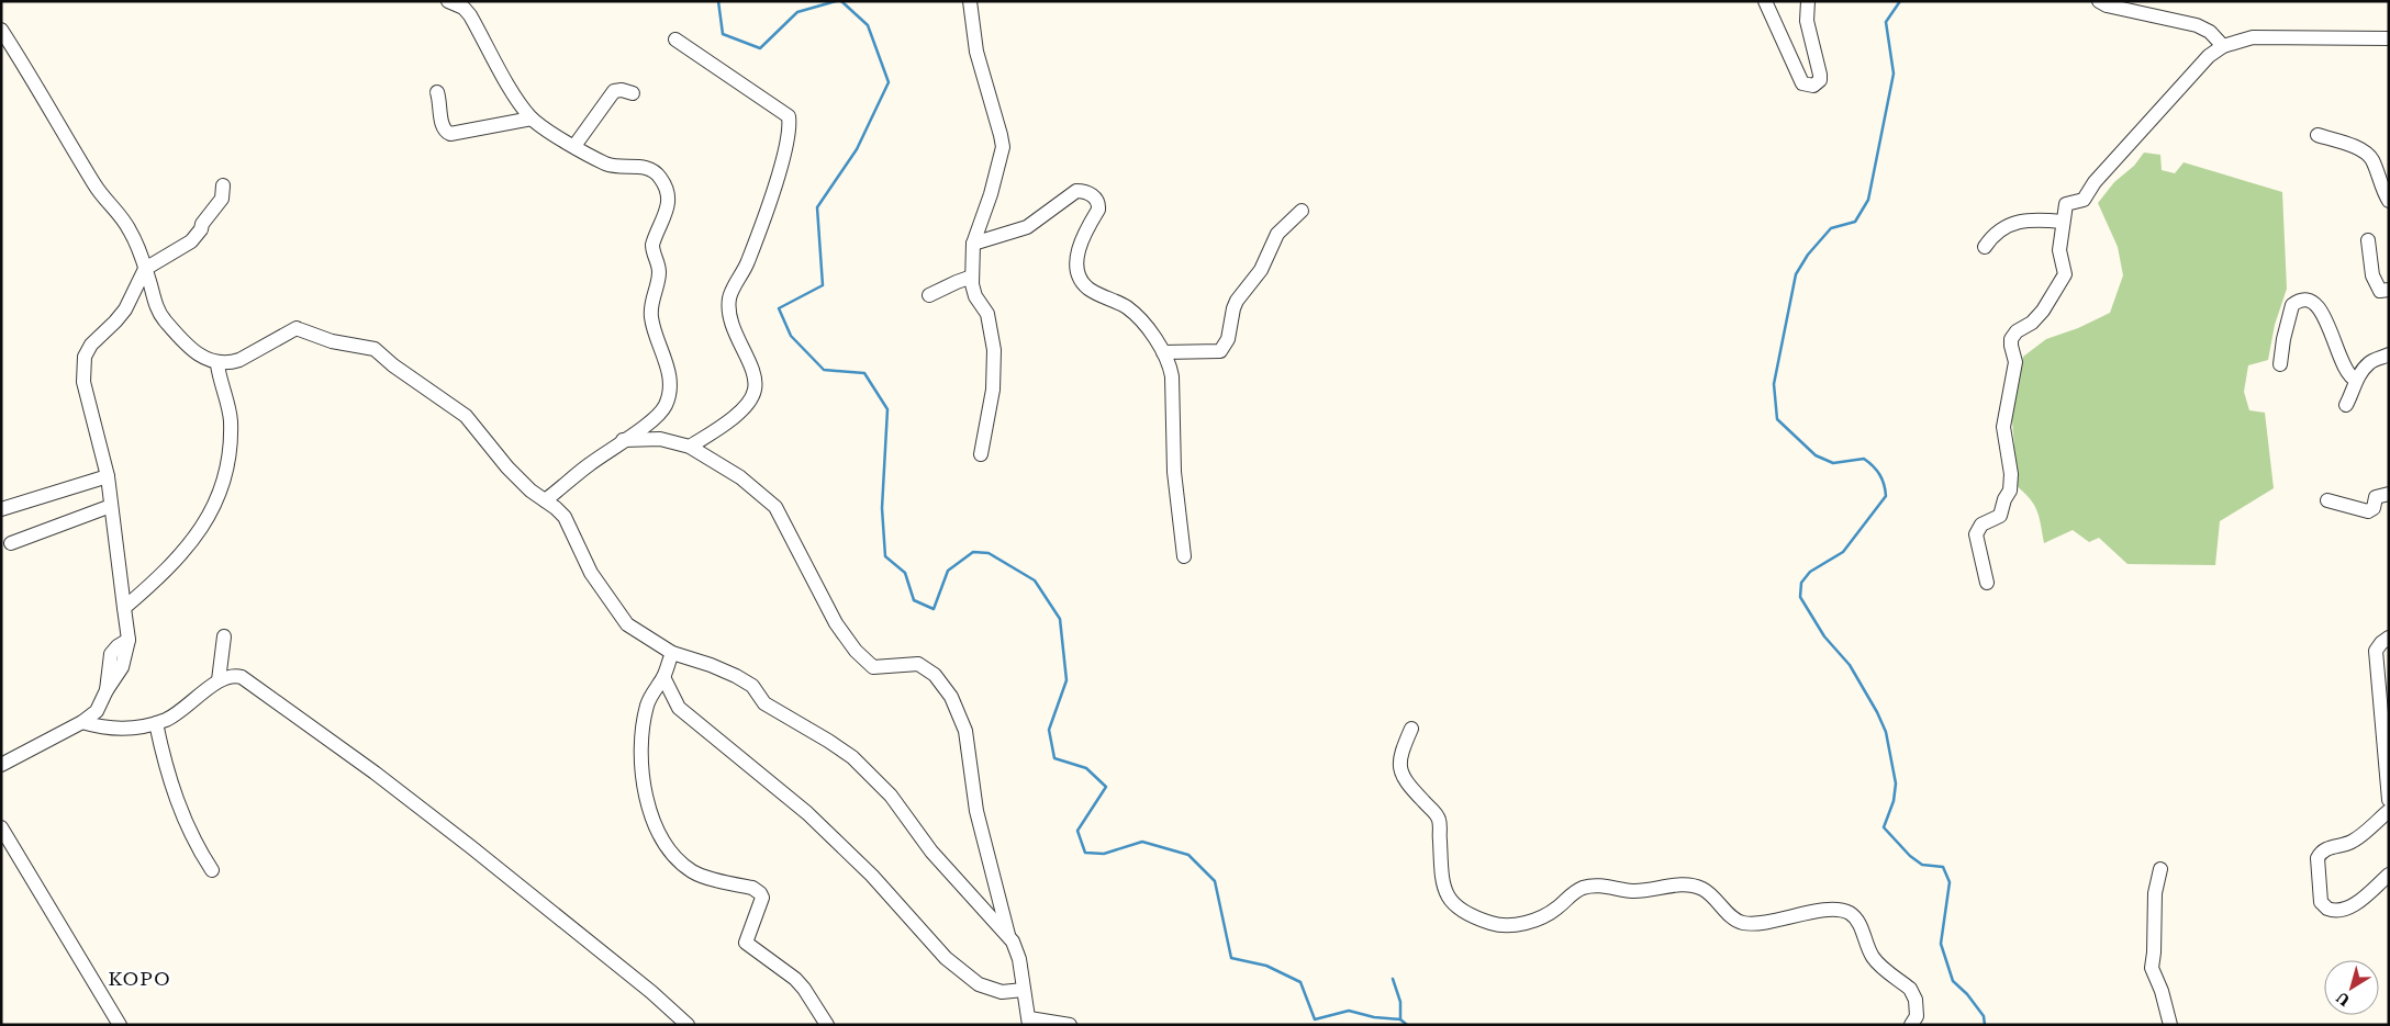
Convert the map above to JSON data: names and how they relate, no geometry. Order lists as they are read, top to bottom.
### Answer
{
  "districts": ["KOPO"],
  "north": "bottom left"
}
